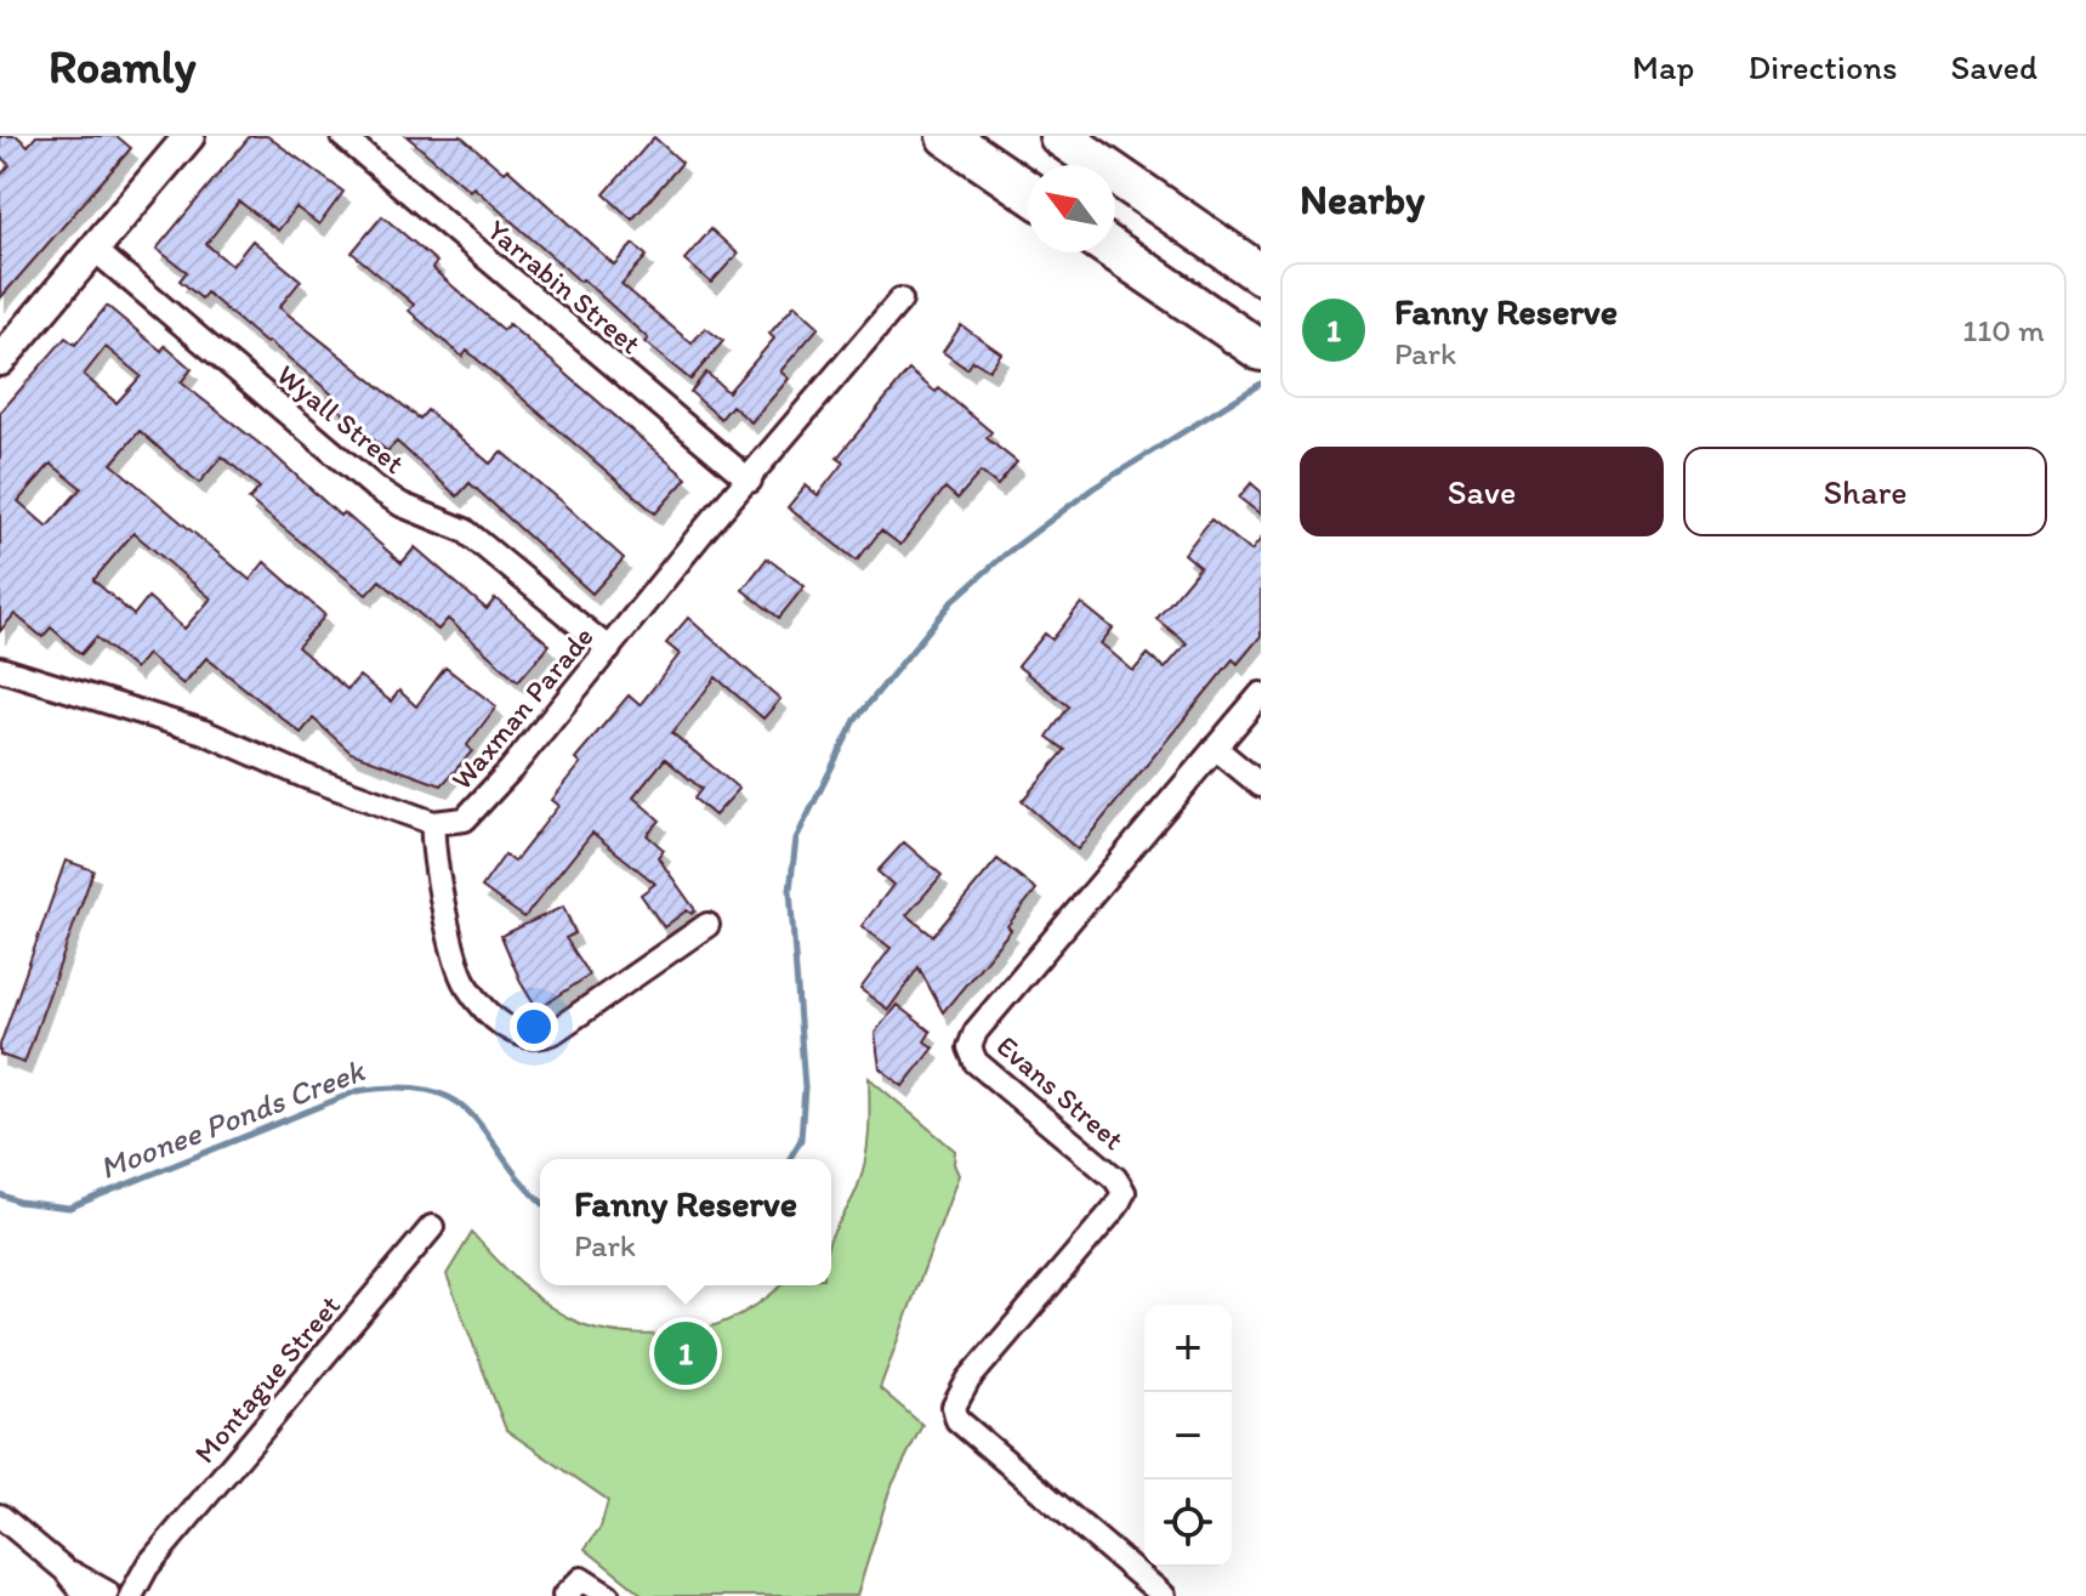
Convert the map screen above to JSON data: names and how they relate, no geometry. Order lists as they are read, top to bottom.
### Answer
{
  "streets": {
    "street": [
      "Yarrabin Street",
      "Wyall Street",
      "Waxman Parade",
      "Evans Street",
      "Montague Street"
    ]
  },
  "crossings": [
    ["Yarrabin Street", "Waxman Parade"],
    ["Wyall Street", "Waxman Parade"]
  ],
  "water": ["Moonee Ponds Creek"],
  "north": "top left",
  "page": {
    "header": "Roamly",
    "nav": ["Map", "Directions", "Saved"],
    "heading": "Nearby",
    "list": [
      {
        "mark": "1",
        "name": "Fanny Reserve",
        "note": "Park",
        "value": "110 m"
      }
    ],
    "buttons": ["Save", "Share"],
    "popup": ["Fanny Reserve", "Park"],
    "map_buttons": ["+", "−"],
    "pins": "1"
  }
}
